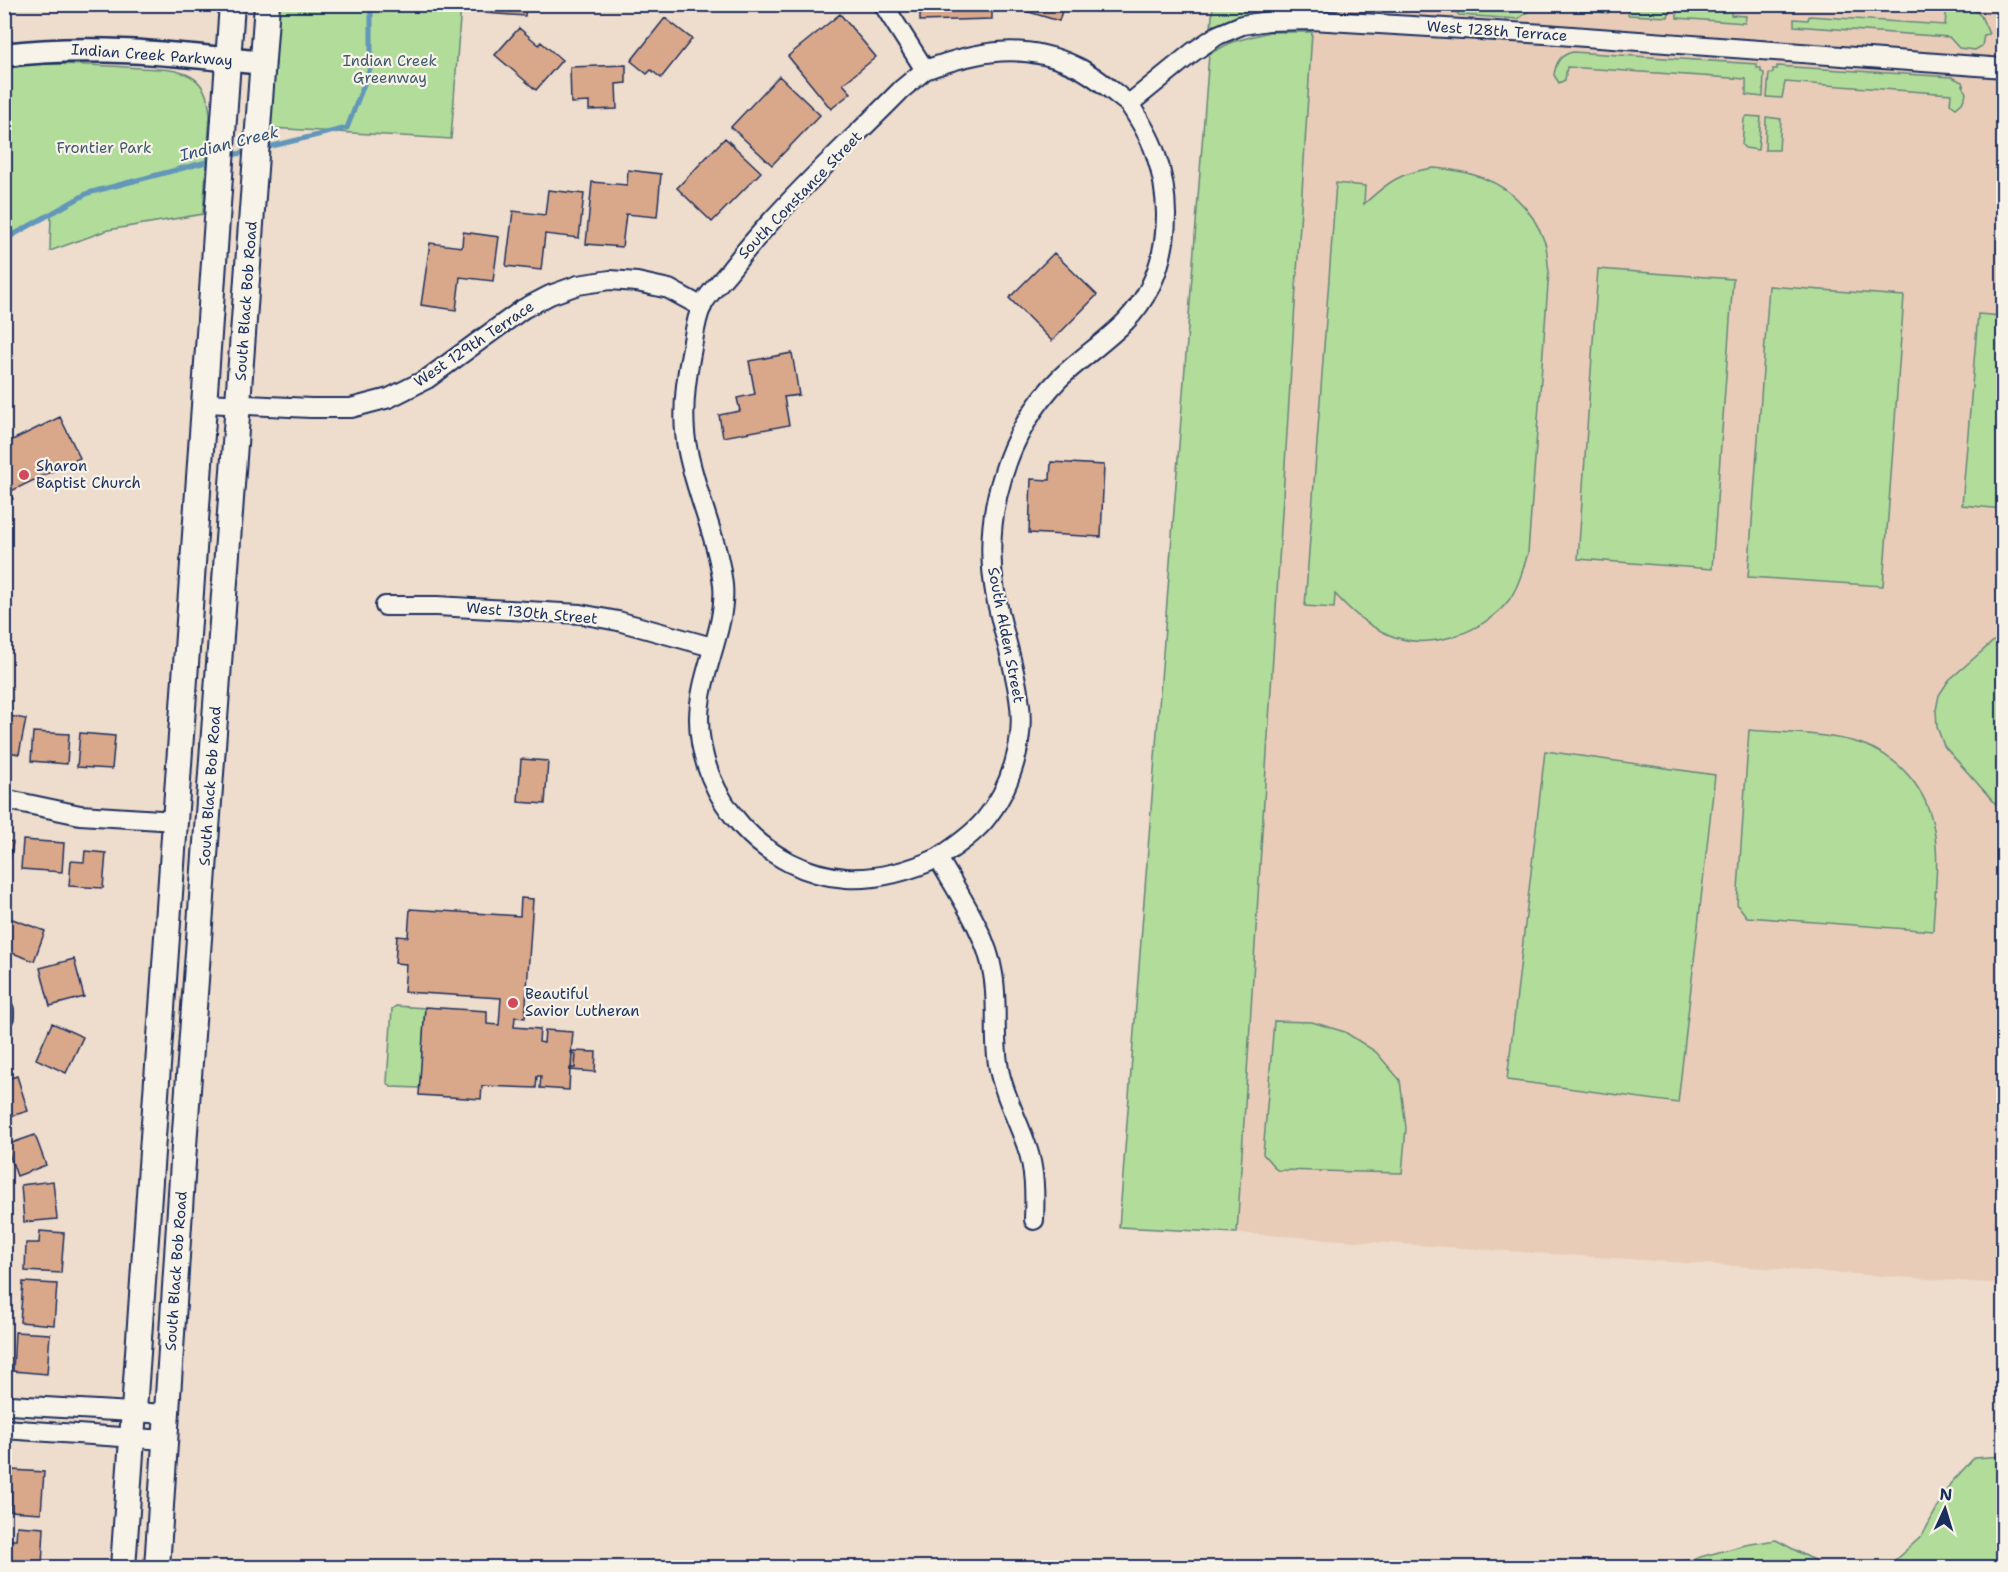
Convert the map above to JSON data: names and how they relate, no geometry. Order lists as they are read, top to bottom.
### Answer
{
  "streets": {
    "main road": ["South Black Bob Road"],
    "street": [
      "West 128th Terrace",
      "Indian Creek Parkway",
      "South Constance Street",
      "West 129th Terrace",
      "West 130th Street",
      "South Alden Street"
    ]
  },
  "crossings": [
    ["West 128th Terrace", "South Alden Street"],
    ["Indian Creek Parkway", "South Black Bob Road"],
    ["South Constance Street", "West 129th Terrace"],
    ["South Constance Street", "West 130th Street"],
    ["South Constance Street", "South Alden Street"],
    ["South Black Bob Road", "West 129th Terrace"]
  ],
  "water": ["Indian Creek"],
  "parks": ["Indian Creek Greenway", "Frontier Park"],
  "places": ["Sharon Baptist Church", "Beautiful Savior Lutheran"],
  "north": "top"
}
